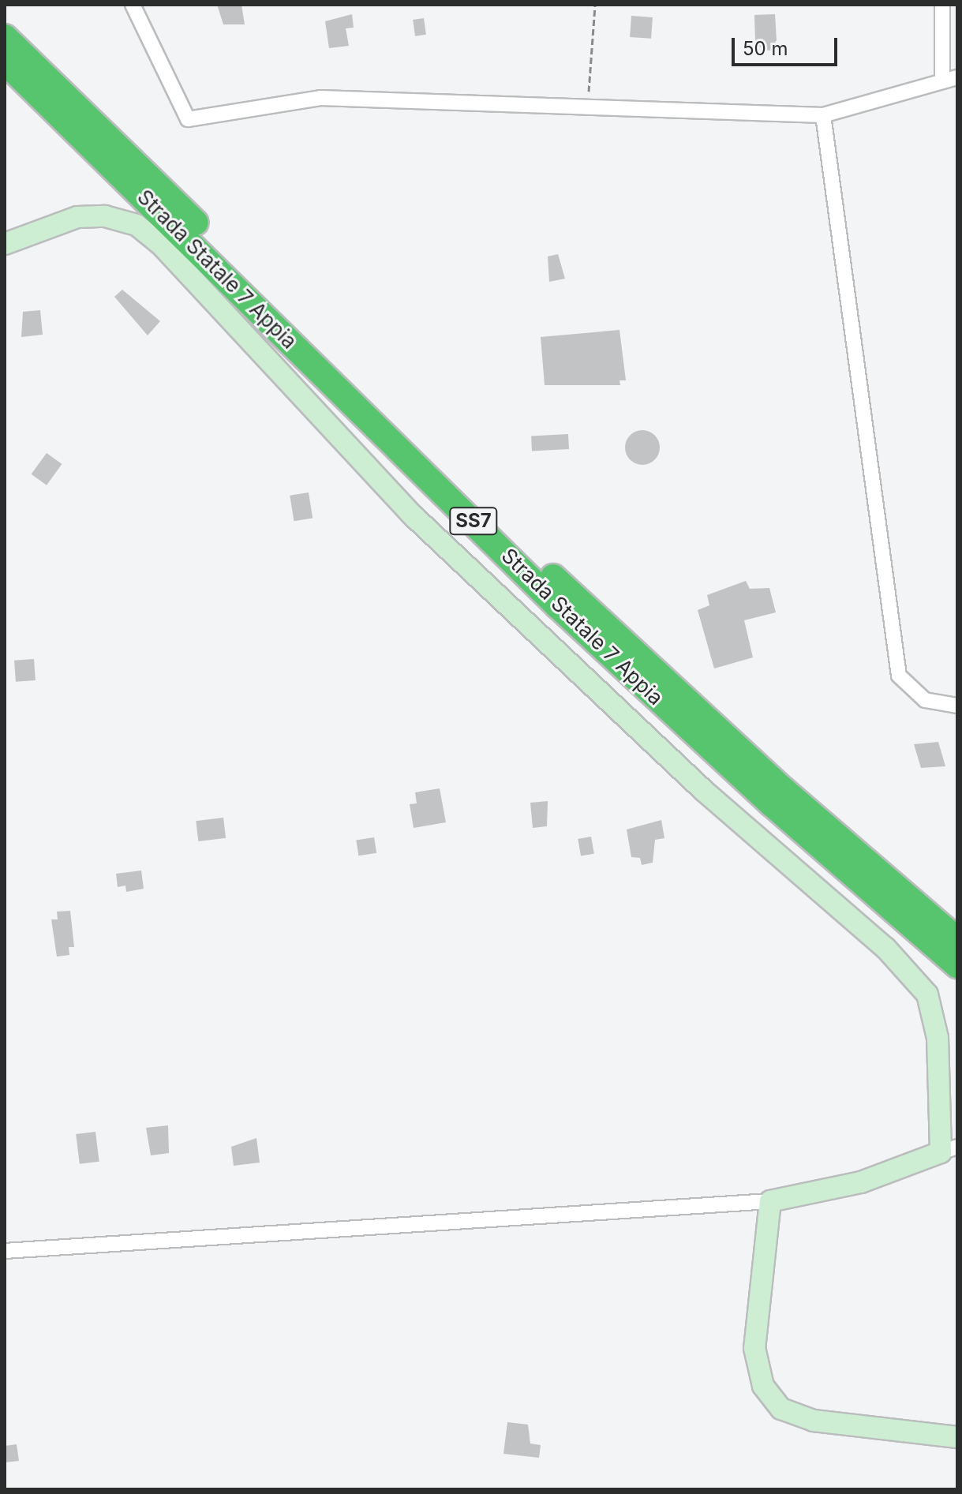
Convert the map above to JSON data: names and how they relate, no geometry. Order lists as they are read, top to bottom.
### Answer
{
  "streets": {
    "highway": ["Strada Statale 7 Appia", "SS7"]
  },
  "scale_bar": "50 m"
}
